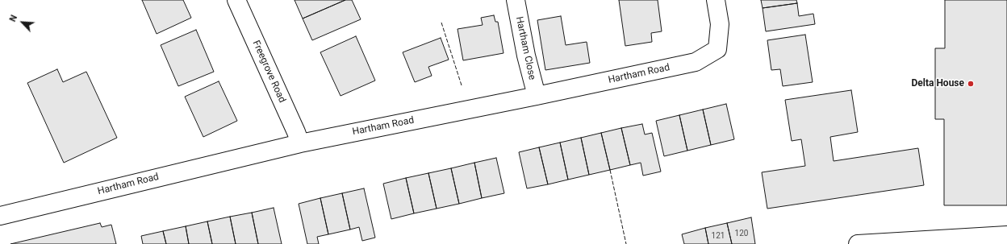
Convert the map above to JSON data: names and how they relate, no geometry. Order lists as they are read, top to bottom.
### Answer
{
  "streets": {
    "street": ["Hartham Close", "Freegrove Road", "Hartham Road"]
  },
  "crossings": [
    ["Hartham Close", "Hartham Road"],
    ["Freegrove Road", "Hartham Road"]
  ],
  "places": ["Delta House"],
  "house_numbers": ["120", "121"],
  "north": "top left"
}
